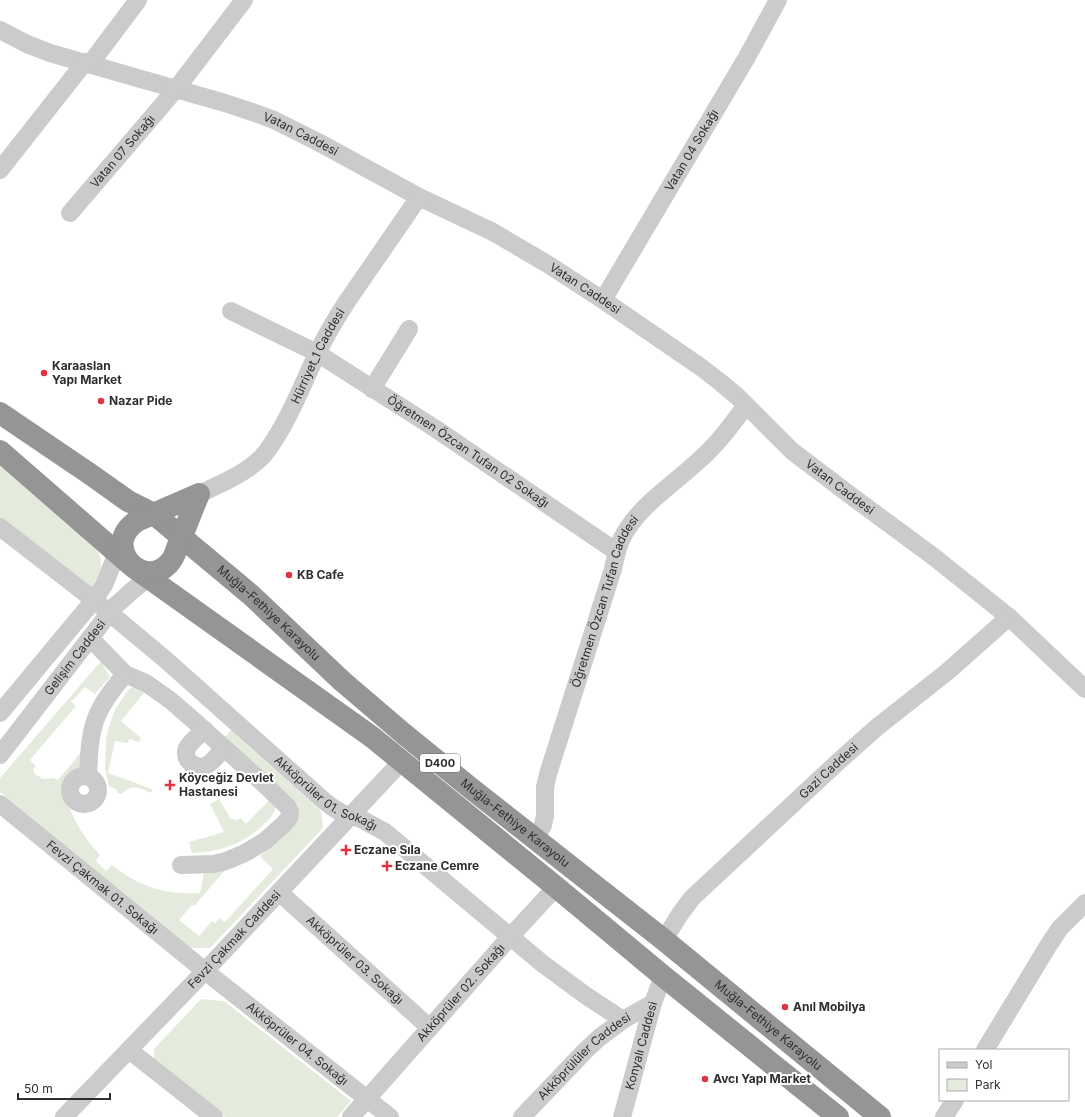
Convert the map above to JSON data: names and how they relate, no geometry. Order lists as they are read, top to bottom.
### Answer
{
  "streets": {
    "highway": ["Muğla-Fethiye Karayolu", "D400"],
    "street": [
      "Vatan Caddesi",
      "Vatan 07 Sokağı",
      "Vatan 04 Sokağı",
      "Hürriyet_1 Caddesi",
      "Öğretmen Özcan Tufan 02 Sokağı",
      "Öğretmen Özcan Tufan Caddesi",
      "Gelişim Caddesi",
      "Gazi Caddesi",
      "Akköprüler 01. Sokağı",
      "Fevzi Çakmak 01. Sokağı",
      "Fevzi Çakmak Caddesi",
      "Akköprüler 03. Sokağı",
      "Akköprüler 02. Sokağı",
      "Akköprüler 04. Sokağı",
      "Konyalı Caddesi",
      "Akköprülüler Caddesi"
    ]
  },
  "crossings": [
    ["Vatan Caddesi", "Vatan 07 Sokağı"],
    ["Vatan Caddesi", "Vatan 04 Sokağı"],
    ["Vatan Caddesi", "Hürriyet_1 Caddesi"],
    ["Vatan Caddesi", "Öğretmen Özcan Tufan Caddesi"],
    ["Vatan Caddesi", "Gazi Caddesi"],
    ["Hürriyet_1 Caddesi", "Öğretmen Özcan Tufan 02 Sokağı"],
    ["Öğretmen Özcan Tufan 02 Sokağı", "Öğretmen Özcan Tufan Caddesi"],
    ["Öğretmen Özcan Tufan Caddesi", "Muğla-Fethiye Karayolu"],
    ["Muğla-Fethiye Karayolu", "Gelişim Caddesi"],
    ["Muğla-Fethiye Karayolu", "Gazi Caddesi"],
    ["Muğla-Fethiye Karayolu", "Fevzi Çakmak Caddesi"],
    ["Muğla-Fethiye Karayolu", "Akköprüler 02. Sokağı"],
    ["Muğla-Fethiye Karayolu", "Konyalı Caddesi"],
    ["Gelişim Caddesi", "Akköprüler 01. Sokağı"],
    ["Akköprüler 01. Sokağı", "Fevzi Çakmak Caddesi"],
    ["Akköprüler 01. Sokağı", "Akköprüler 02. Sokağı"],
    ["Akköprüler 01. Sokağı", "Akköprülüler Caddesi"],
    ["Fevzi Çakmak 01. Sokağı", "Fevzi Çakmak Caddesi"],
    ["Fevzi Çakmak 01. Sokağı", "Akköprüler 04. Sokağı"],
    ["Fevzi Çakmak Caddesi", "Akköprüler 03. Sokağı"],
    ["Fevzi Çakmak Caddesi", "Akköprüler 04. Sokağı"],
    ["Akköprüler 03. Sokağı", "Akköprüler 02. Sokağı"],
    ["Akköprüler 02. Sokağı", "Akköprüler 04. Sokağı"],
    ["Konyalı Caddesi", "Akköprülüler Caddesi"]
  ],
  "places": {
    "other": [
      "Karaaslan Yapı Market",
      "Nazar Pide",
      "KB Cafe",
      "Anıl Mobilya",
      "Avcı Yapı Market"
    ],
    "health": ["Köyceğiz Devlet Hastanesi", "Eczane Sıla", "Eczane Cemre"]
  },
  "legend": ["Yol", "Park"],
  "scale_bar": "50 m"
}
